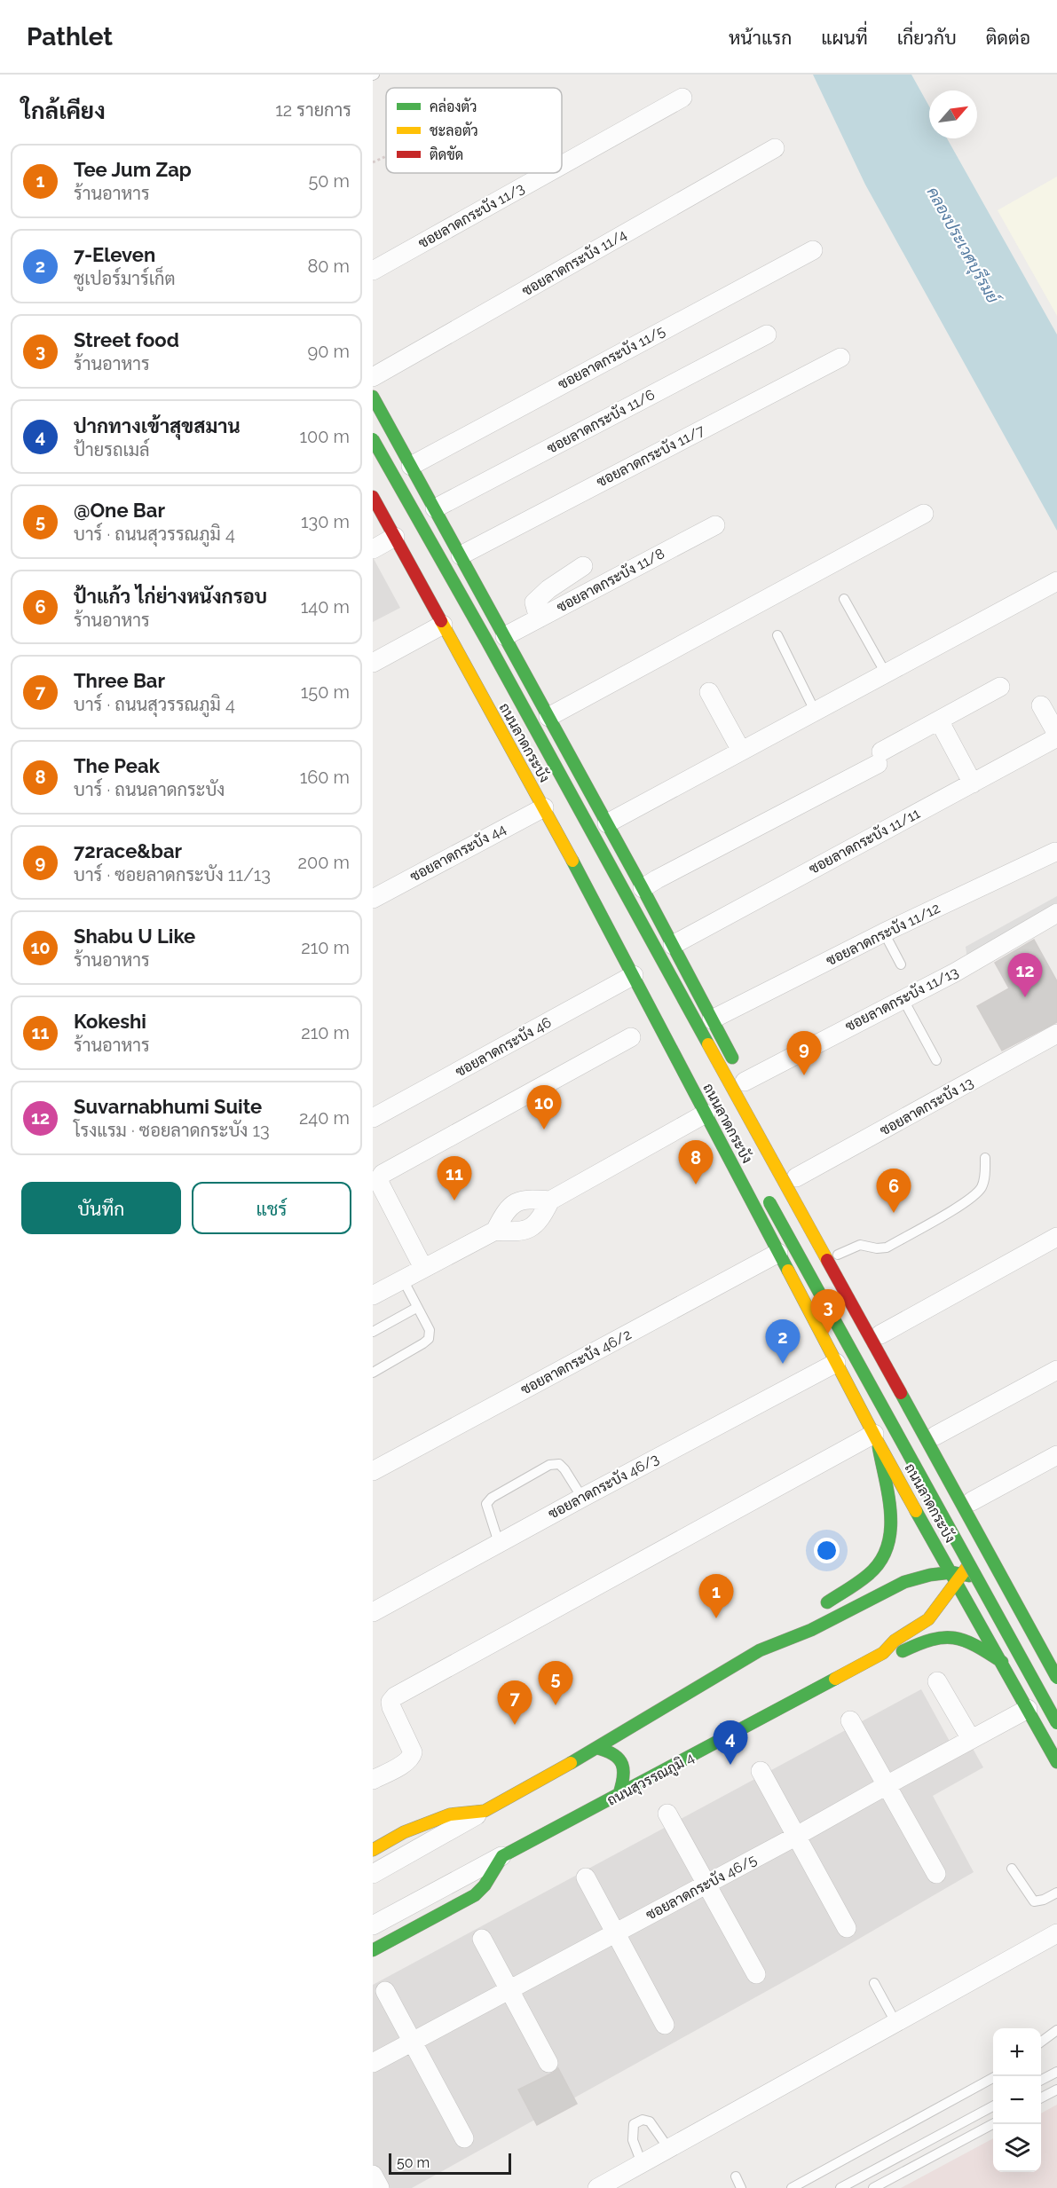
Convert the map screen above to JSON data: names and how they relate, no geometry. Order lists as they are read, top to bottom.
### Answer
{
  "streets": {
    "main road": ["ถนนลาดกระบัง", "ถนนสุวรรณภูมิ 4"],
    "street": [
      "ซอยลาดกระบัง 11/3",
      "ซอยลาดกระบัง 11/4",
      "ซอยลาดกระบัง 11/5",
      "ซอยลาดกระบัง 11/6",
      "ซอยลาดกระบัง 11/7",
      "ซอยลาดกระบัง 11/8",
      "ซอยลาดกระบัง 11/11",
      "ซอยลาดกระบัง 44",
      "ซอยลาดกระบัง 11/12",
      "ซอยลาดกระบัง 11/13",
      "ซอยลาดกระบัง 46",
      "ซอยลาดกระบัง 13",
      "ซอยลาดกระบัง 46/2",
      "ซอยลาดกระบัง 46/3",
      "ซอยลาดกระบัง 46/5"
    ]
  },
  "crossings": [
    ["ถนนลาดกระบัง", "ซอยลาดกระบัง 44"],
    ["ถนนลาดกระบัง", "ซอยลาดกระบัง 46"],
    ["ถนนลาดกระบัง", "ซอยลาดกระบัง 46/2"],
    ["ถนนลาดกระบัง", "ซอยลาดกระบัง 46/3"],
    ["ถนนลาดกระบัง", "ถนนสุวรรณภูมิ 4"],
    ["ถนนลาดกระบัง", "ซอยลาดกระบัง 46/5"]
  ],
  "water": ["คลองประเวศบุรีรมย์"],
  "legend": ["คล่องตัว", "ชะลอตัว", "ติดขัด"],
  "scale_bar": "50 m",
  "north": "top right",
  "page": {
    "header": "Pathlet",
    "nav": [
      "หน้าแรก",
      "แผนที่",
      "เกี่ยวกับ",
      "ติดต่อ"
    ],
    "heading": ["ใกล้เคียง", "12 รายการ"],
    "list": [
      {
        "mark": "1",
        "name": "Tee Jum Zap",
        "note": "ร้านอาหาร",
        "value": "50 m"
      },
      {
        "mark": "2",
        "name": "7-Eleven",
        "note": "ซูเปอร์มาร์เก็ต",
        "value": "80 m"
      },
      {
        "mark": "3",
        "name": "Street food",
        "note": "ร้านอาหาร",
        "value": "90 m"
      },
      {
        "mark": "4",
        "name": "ปากทางเข้าสุขสมาน",
        "note": "ป้ายรถเมล์",
        "value": "100 m"
      },
      {
        "mark": "5",
        "name": "@One Bar",
        "note": "บาร์ · ถนนสุวรรณภูมิ 4",
        "value": "130 m"
      },
      {
        "mark": "6",
        "name": "ป้าแก้ว ไก่ย่างหนังกรอบ",
        "note": "ร้านอาหาร",
        "value": "140 m"
      },
      {
        "mark": "7",
        "name": "Three Bar",
        "note": "บาร์ · ถนนสุวรรณภูมิ 4",
        "value": "150 m"
      },
      {
        "mark": "8",
        "name": "The Peak",
        "note": "บาร์ · ถนนลาดกระบัง",
        "value": "160 m"
      },
      {
        "mark": "9",
        "name": "72race&bar",
        "note": "บาร์ · ซอยลาดกระบัง 11/13",
        "value": "200 m"
      },
      {
        "mark": "10",
        "name": "Shabu U Like",
        "note": "ร้านอาหาร",
        "value": "210 m"
      },
      {
        "mark": "11",
        "name": "Kokeshi",
        "note": "ร้านอาหาร",
        "value": "210 m"
      },
      {
        "mark": "12",
        "name": "Suvarnabhumi Suite",
        "note": "โรงแรม · ซอยลาดกระบัง 13",
        "value": "240 m"
      }
    ],
    "pins": [
      "12",
      "9",
      "10",
      "8",
      "11",
      "6",
      "3",
      "2",
      "1",
      "5",
      "7",
      "4"
    ],
    "buttons": ["บันทึก", "แชร์"],
    "map_buttons": ["+", "−"],
    "scale": "50 m"
  }
}
